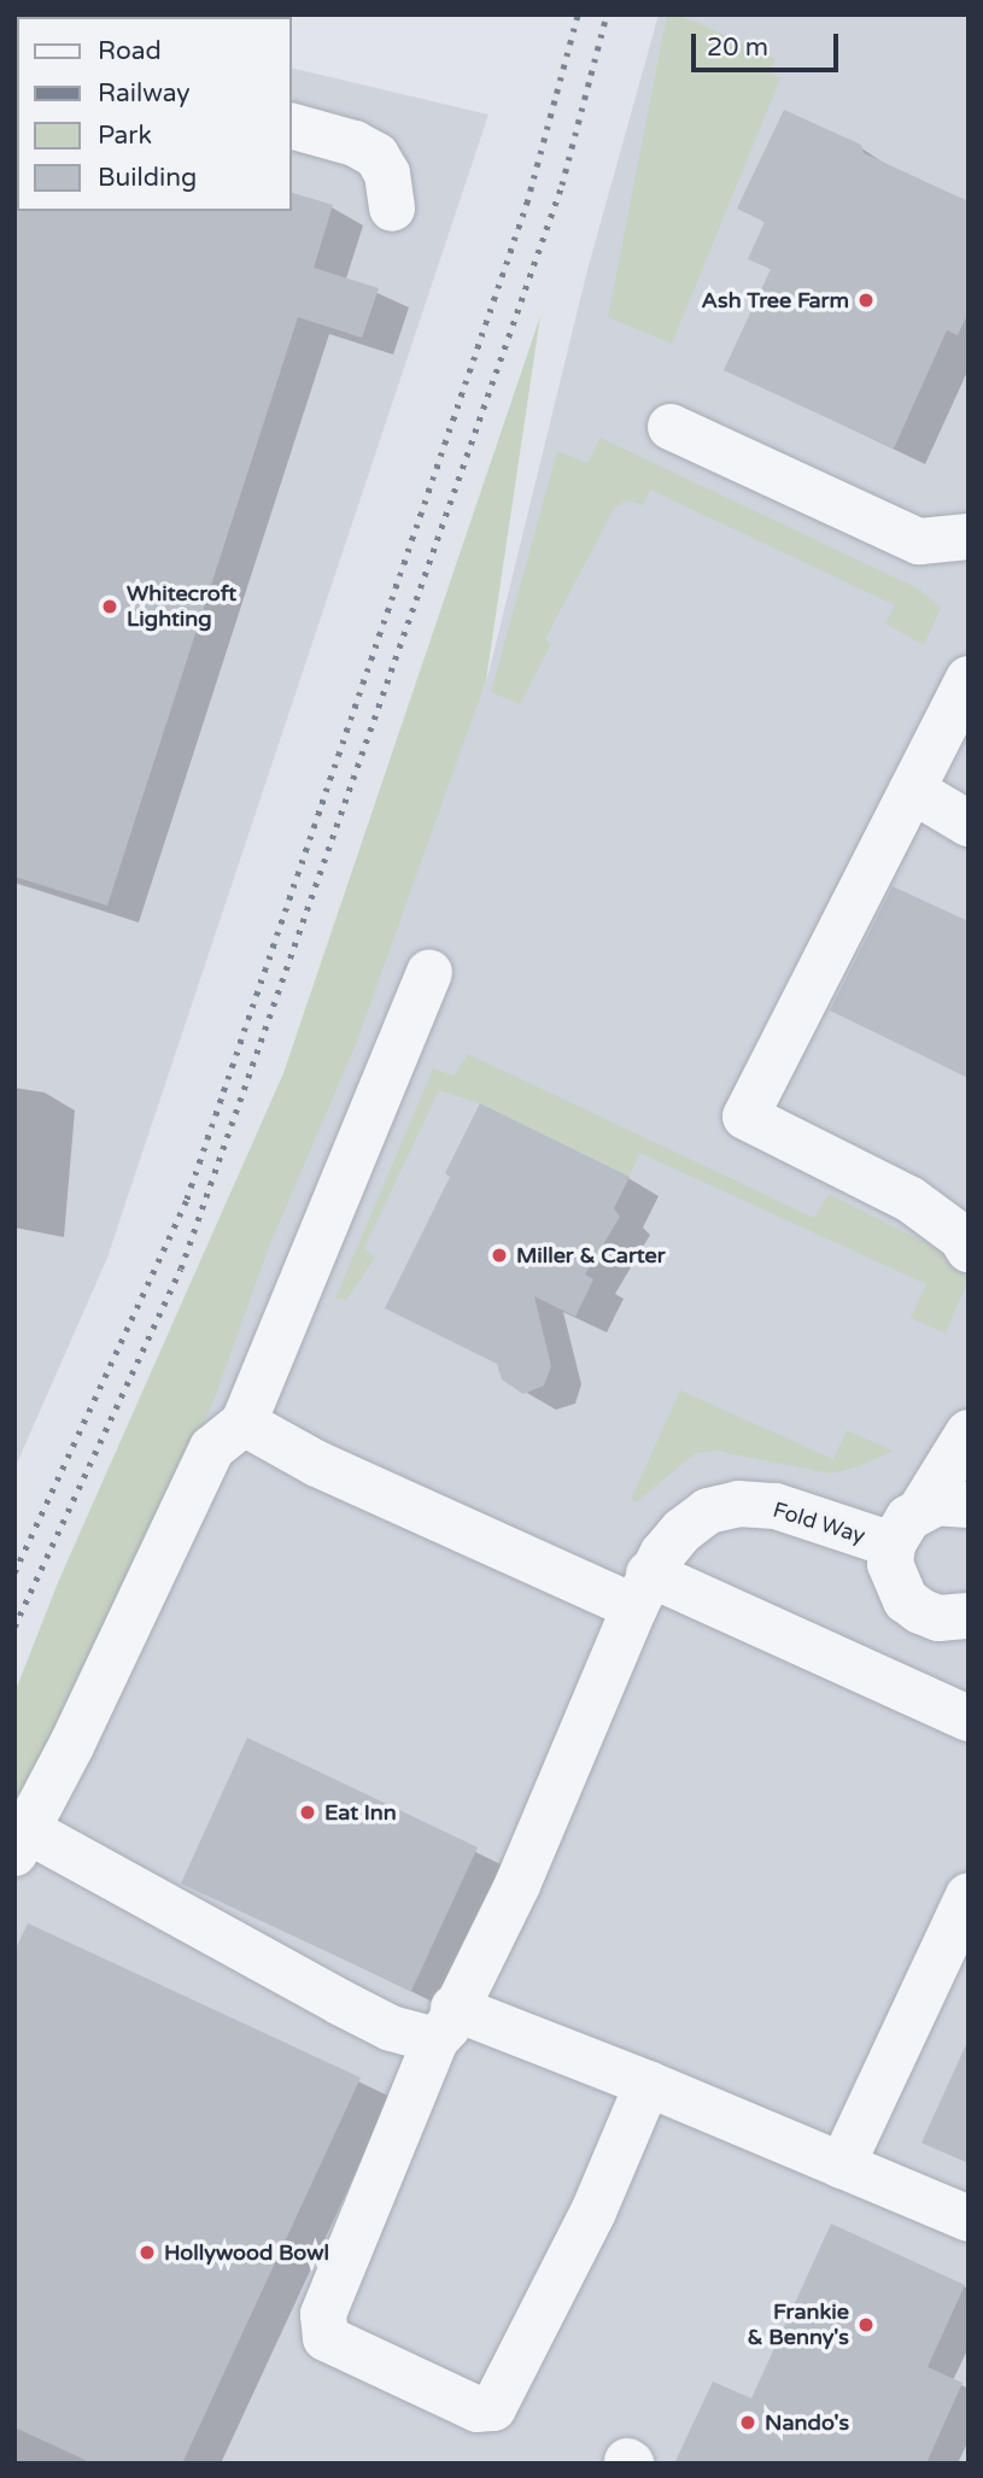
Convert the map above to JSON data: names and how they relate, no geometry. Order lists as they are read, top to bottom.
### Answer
{
  "streets": {
    "street": ["Fold Way"]
  },
  "places": [
    "Ash Tree Farm",
    "Whitecroft Lighting",
    "Miller & Carter",
    "Eat Inn",
    "Hollywood Bowl",
    "Frankie & Benny's",
    "Nando's"
  ],
  "legend": [
    "Road",
    "Railway",
    "Park",
    "Building"
  ],
  "scale_bar": "20 m"
}
